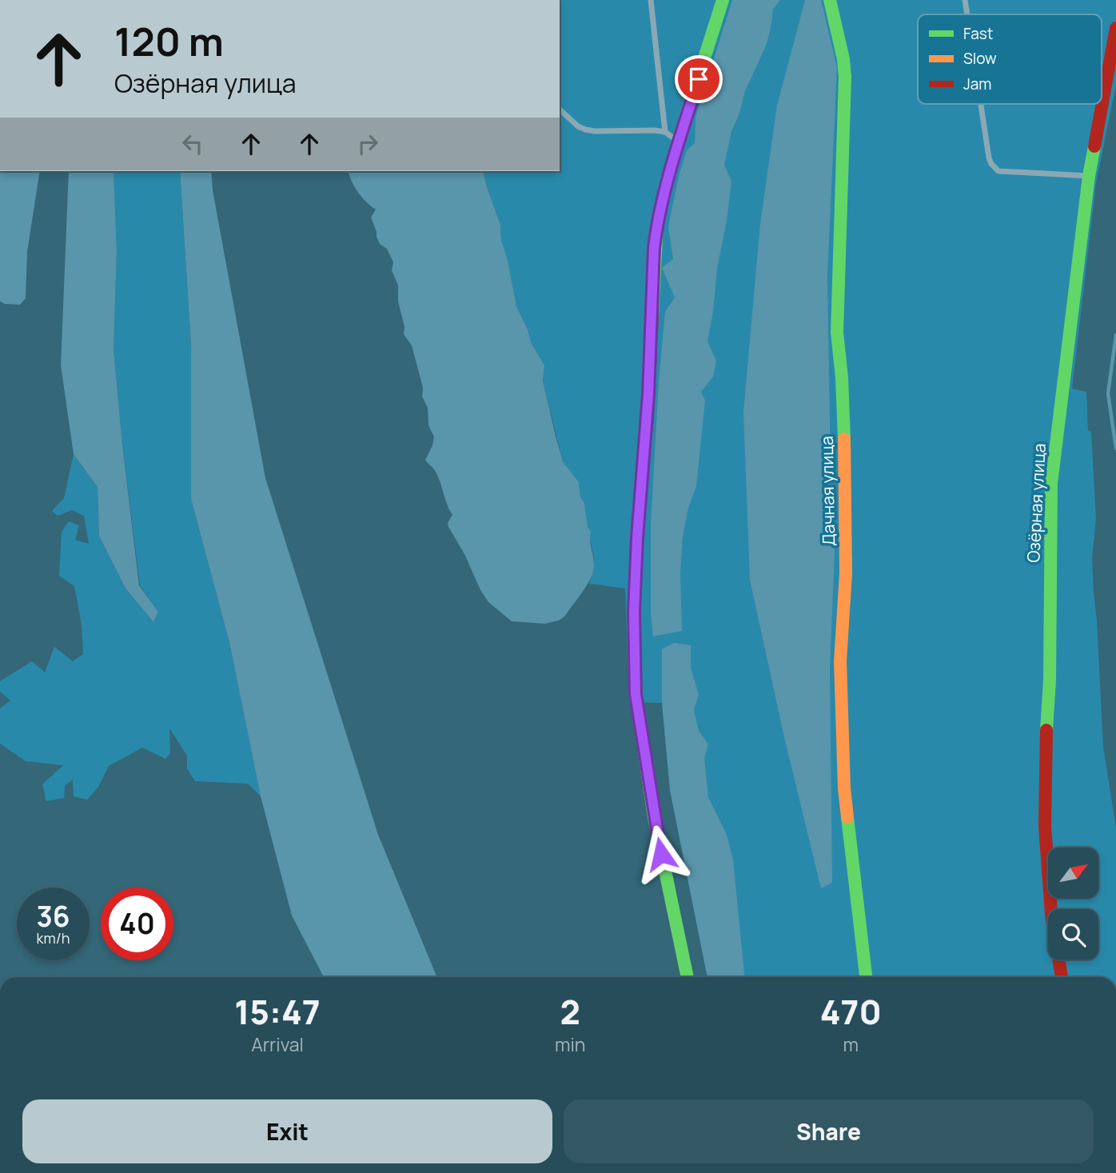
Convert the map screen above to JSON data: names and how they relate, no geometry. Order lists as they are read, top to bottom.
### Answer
{
  "streets": {
    "street": ["Дачная улица", "Озёрная улица"]
  },
  "legend": ["Fast", "Slow", "Jam"],
  "north": "top right",
  "page": {
    "turn": ["120 m", "Озёрная улица"],
    "speed": "36 km/h",
    "limit": "40",
    "eta": [
      "15:47",
      "Arrival",
      "2",
      "min",
      "470",
      "m"
    ],
    "buttons": ["Exit", "Share"]
  }
}
